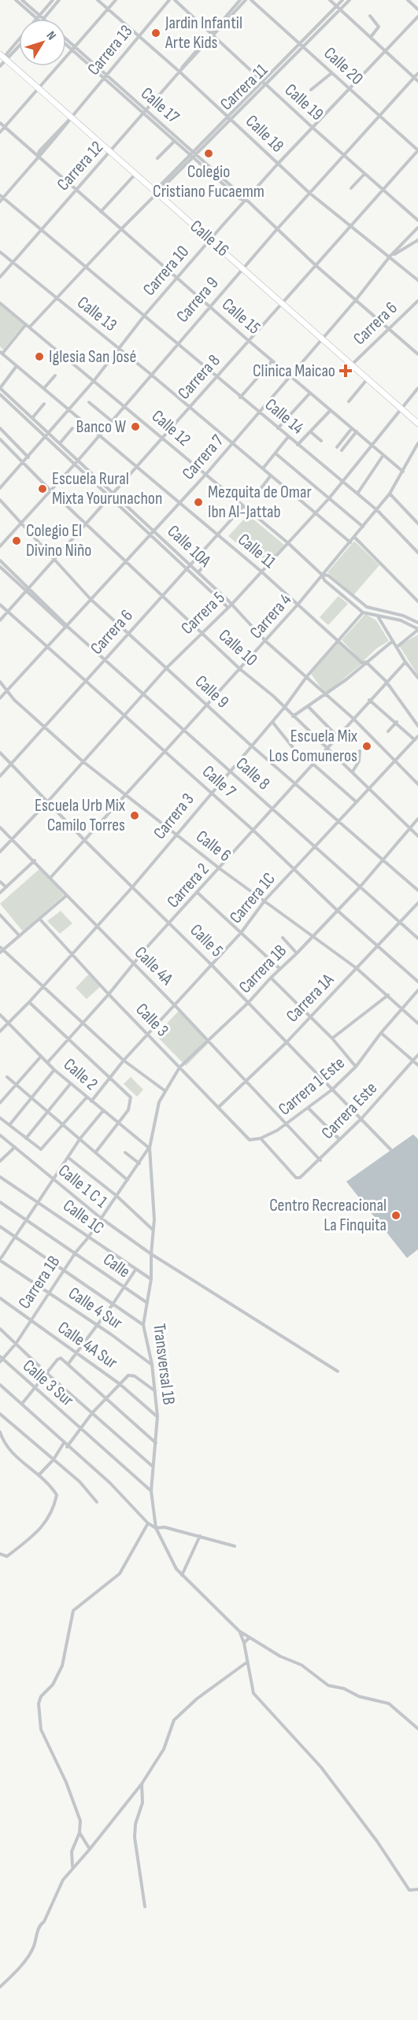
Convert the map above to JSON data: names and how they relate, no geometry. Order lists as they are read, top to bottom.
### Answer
{
  "streets": {
    "highway": ["Calle 16"],
    "street": [
      "Carrera 13",
      "Calle 20",
      "Carrera 11",
      "Calle 19",
      "Calle 17",
      "Calle 18",
      "Carrera 12",
      "Carrera 10",
      "Carrera 9",
      "Calle 13",
      "Calle 15",
      "Carrera 6",
      "Carrera 8",
      "Calle 14",
      "Calle 12",
      "Carrera 7",
      "Calle 10A",
      "Calle 11",
      "Carrera 5",
      "Carrera 4",
      "Calle 10",
      "Calle 9",
      "Calle 8",
      "Calle 7",
      "Carrera 3",
      "Calle 6",
      "Carrera 2",
      "Carrera 1C",
      "Calle 5",
      "Calle 4A",
      "Carrera 1B",
      "Carrera 1A",
      "Calle 3",
      "Calle 2",
      "Carrera 1 Este",
      "Carrera Este",
      "Calle 1 C 1",
      "Calle 1C",
      "Calle",
      "Calle 4 Sur",
      "Calle 4A Sur",
      "Transversal 1B",
      "Calle 3 Sur"
    ]
  },
  "crossings": [
    ["Carrera 13", "Calle 17"],
    ["Carrera 13", "Calle 18"],
    ["Carrera 13", "Calle 16"],
    ["Carrera 13", "Calle 15"],
    ["Carrera 13", "Calle 14"],
    ["Calle 20", "Carrera 11"],
    ["Calle 20", "Carrera 10"],
    ["Calle 20", "Carrera 9"],
    ["Calle 20", "Carrera 8"],
    ["Carrera 11", "Calle 19"],
    ["Carrera 11", "Calle 17"],
    ["Carrera 11", "Calle 18"],
    ["Carrera 11", "Calle 16"],
    ["Carrera 11", "Calle 13"],
    ["Carrera 11", "Calle 15"],
    ["Carrera 11", "Calle 14"],
    ["Carrera 11", "Calle 12"],
    ["Calle 19", "Carrera 12"],
    ["Calle 19", "Carrera 10"],
    ["Calle 19", "Carrera 9"],
    ["Calle 19", "Carrera 8"],
    ["Calle 17", "Carrera 12"],
    ["Calle 17", "Carrera 10"],
    ["Calle 17", "Carrera 9"],
    ["Calle 17", "Carrera 6"],
    ["Calle 17", "Carrera 8"],
    ["Calle 17", "Carrera 7"],
    ["Calle 18", "Carrera 12"],
    ["Calle 18", "Carrera 10"],
    ["Calle 18", "Carrera 9"],
    ["Calle 18", "Carrera 8"],
    ["Calle 18", "Carrera 7"],
    ["Carrera 12", "Calle 16"],
    ["Carrera 12", "Calle 13"],
    ["Carrera 12", "Calle 15"],
    ["Carrera 12", "Calle 14"],
    ["Calle 16", "Carrera 10"],
    ["Calle 16", "Carrera 9"],
    ["Calle 16", "Carrera 6"],
    ["Calle 16", "Carrera 8"],
    ["Calle 16", "Carrera 7"],
    ["Calle 16", "Carrera 5"],
    ["Carrera 10", "Calle 13"],
    ["Carrera 10", "Calle 15"],
    ["Carrera 10", "Calle 14"],
    ["Carrera 10", "Calle 12"],
    ["Carrera 10", "Calle 10A"],
    ["Carrera 10", "Calle 11"],
    ["Carrera 10", "Calle 10"],
    ["Carrera 9", "Calle 13"],
    ["Carrera 9", "Calle 15"],
    ["Carrera 9", "Calle 14"],
    ["Carrera 9", "Calle 12"],
    ["Carrera 9", "Calle 10A"],
    ["Carrera 9", "Calle 11"],
    ["Carrera 9", "Calle 10"],
    ["Carrera 9", "Calle 9"],
    ["Calle 13", "Carrera 8"],
    ["Calle 13", "Carrera 7"],
    ["Calle 13", "Carrera 5"],
    ["Calle 13", "Carrera 4"],
    ["Calle 15", "Carrera 8"],
    ["Calle 15", "Carrera 7"],
    ["Calle 15", "Carrera 5"],
    ["Calle 15", "Carrera 4"],
    ["Carrera 6", "Calle 12"],
    ["Carrera 6", "Calle 10A"],
    ["Carrera 6", "Calle 11"],
    ["Carrera 6", "Calle 10"],
    ["Carrera 6", "Calle 9"],
    ["Carrera 6", "Calle 8"],
    ["Carrera 6", "Calle 7"],
    ["Carrera 6", "Calle 6"],
    ["Carrera 6", "Calle 5"],
    ["Carrera 8", "Calle 14"],
    ["Carrera 8", "Calle 12"],
    ["Carrera 8", "Calle 10A"],
    ["Carrera 8", "Calle 11"],
    ["Carrera 8", "Calle 10"],
    ["Carrera 8", "Calle 9"],
    ["Carrera 8", "Calle 8"],
    ["Carrera 8", "Calle 7"],
    ["Calle 14", "Carrera 7"],
    ["Calle 14", "Carrera 5"],
    ["Calle 14", "Carrera 4"],
    ["Calle 12", "Carrera 7"],
    ["Calle 12", "Carrera 5"],
    ["Calle 12", "Carrera 4"],
    ["Calle 12", "Carrera 3"],
    ["Carrera 7", "Calle 10A"],
    ["Carrera 7", "Calle 11"],
    ["Carrera 7", "Calle 10"],
    ["Carrera 7", "Calle 9"],
    ["Carrera 7", "Calle 8"],
    ["Carrera 7", "Calle 7"],
    ["Carrera 7", "Calle 6"],
    ["Calle 10A", "Carrera 5"],
    ["Calle 10A", "Carrera 4"],
    ["Calle 10A", "Carrera 3"],
    ["Calle 10A", "Carrera 2"],
    ["Calle 10A", "Carrera 1C"],
    ["Calle 11", "Carrera 5"],
    ["Calle 11", "Carrera 4"],
    ["Calle 11", "Carrera 3"],
    ["Calle 11", "Carrera 2"],
    ["Carrera 5", "Calle 10"],
    ["Carrera 5", "Calle 9"],
    ["Carrera 5", "Calle 8"],
    ["Carrera 5", "Calle 7"],
    ["Carrera 5", "Calle 6"],
    ["Carrera 5", "Calle 5"],
    ["Carrera 5", "Calle 4A"],
    ["Carrera 4", "Calle 10"],
    ["Carrera 4", "Calle 9"],
    ["Carrera 4", "Calle 8"],
    ["Carrera 4", "Calle 7"],
    ["Carrera 4", "Calle 6"],
    ["Carrera 4", "Calle 5"],
    ["Carrera 4", "Calle 4A"],
    ["Calle 10", "Carrera 3"],
    ["Calle 10", "Carrera 2"],
    ["Calle 10", "Carrera 1C"],
    ["Calle 10", "Carrera 1B"],
    ["Calle 9", "Carrera 3"],
    ["Calle 9", "Carrera 2"],
    ["Calle 9", "Carrera 1C"],
    ["Calle 9", "Carrera 1B"],
    ["Calle 8", "Carrera 3"],
    ["Calle 8", "Carrera 2"],
    ["Calle 8", "Carrera 1C"],
    ["Calle 8", "Carrera 1B"],
    ["Calle 8", "Carrera 1A"],
    ["Calle 7", "Carrera 3"],
    ["Calle 7", "Carrera 2"],
    ["Calle 7", "Carrera 1C"],
    ["Calle 7", "Carrera 1B"],
    ["Calle 7", "Carrera 1A"],
    ["Carrera 3", "Calle 6"],
    ["Carrera 3", "Calle 5"],
    ["Carrera 3", "Calle 4A"],
    ["Carrera 3", "Calle 3"],
    ["Carrera 3", "Calle 2"],
    ["Calle 6", "Carrera 2"],
    ["Calle 6", "Carrera 1C"],
    ["Calle 6", "Carrera 1B"],
    ["Calle 6", "Carrera 1A"],
    ["Calle 6", "Carrera 1 Este"],
    ["Carrera 2", "Calle 5"],
    ["Carrera 2", "Calle 4A"],
    ["Carrera 2", "Calle 3"],
    ["Carrera 2", "Calle 2"],
    ["Carrera 1C", "Calle 5"],
    ["Carrera 1C", "Calle 4A"],
    ["Carrera 1C", "Calle 3"],
    ["Carrera 1C", "Calle 2"],
    ["Calle 5", "Carrera 1B"],
    ["Calle 5", "Carrera 1A"],
    ["Calle 5", "Carrera 1 Este"],
    ["Calle 5", "Carrera Este"],
    ["Calle 4A", "Carrera 1B"],
    ["Calle 4A", "Carrera 1A"],
    ["Calle 4A", "Carrera 1 Este"],
    ["Calle 4A", "Carrera Este"],
    ["Carrera 1B", "Calle 3"],
    ["Carrera 1B", "Calle 2"],
    ["Carrera 1B", "Calle 1 C 1"],
    ["Carrera 1B", "Calle 1C"],
    ["Carrera 1B", "Calle"],
    ["Carrera 1B", "Calle 4 Sur"],
    ["Carrera 1B", "Calle 4A Sur"],
    ["Carrera 1B", "Transversal 1B"],
    ["Carrera 1B", "Calle 3 Sur"],
    ["Carrera 1A", "Calle 3"],
    ["Calle 3", "Carrera 1 Este"],
    ["Calle 3", "Carrera Este"],
    ["Calle 2", "Transversal 1B"],
    ["Carrera 1 Este", "Carrera Este"],
    ["Calle 1 C 1", "Transversal 1B"],
    ["Calle 1C", "Transversal 1B"],
    ["Calle", "Transversal 1B"],
    ["Calle 4 Sur", "Transversal 1B"],
    ["Calle 4A Sur", "Transversal 1B"],
    ["Transversal 1B", "Calle 3 Sur"]
  ],
  "places": {
    "other": [
      "Jardin Infantil Arte Kids",
      "Colegio Cristiano Fucaemm",
      "Iglesia San José",
      "Banco W",
      "Escuela Rural Mixta Yourunachon",
      "Mezquita de Omar Ibn Al-Jattab",
      "Colegio El Divino Niño",
      "Escuela Mix Los Comuneros",
      "Escuela Urb Mix Camilo Torres",
      "Centro Recreacional La Finquita"
    ],
    "health": ["Clinica Maicao"]
  },
  "north": "top right"
}
